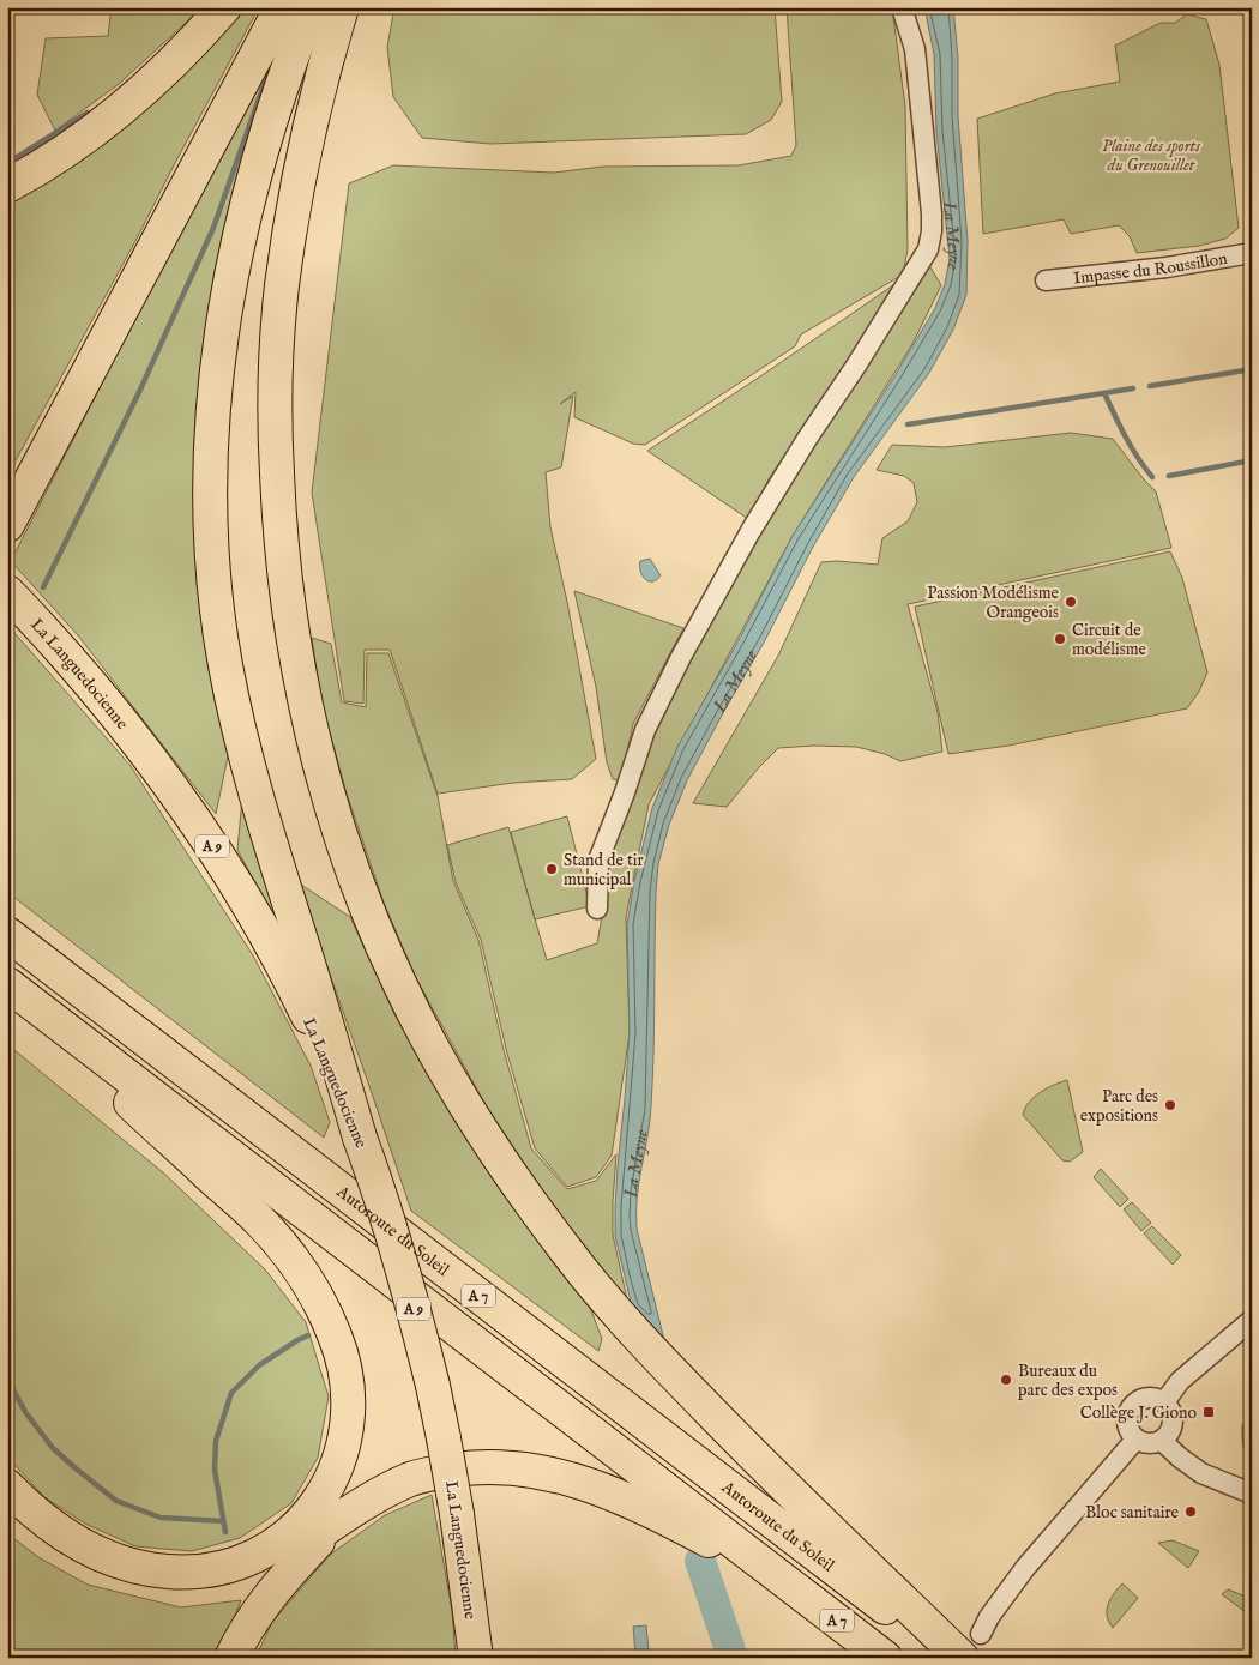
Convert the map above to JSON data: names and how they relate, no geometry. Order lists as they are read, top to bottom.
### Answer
{
  "streets": {
    "highway": [
      "La Languedocienne",
      "A 9",
      "Autoroute du Soleil",
      "A 7"
    ],
    "street": ["Impasse du Roussillon"]
  },
  "water": ["La Meyne"],
  "parks": ["Plaine des sports du Grenouillet"],
  "places": {
    "other": [
      "Passion Modélisme Orangeois",
      "Circuit de modélisme",
      "Stand de tir municipal",
      "Parc des expositions",
      "Bureaux du parc des expos",
      "Bloc sanitaire"
    ],
    "transit": ["Collège J. Giono"]
  }
}
